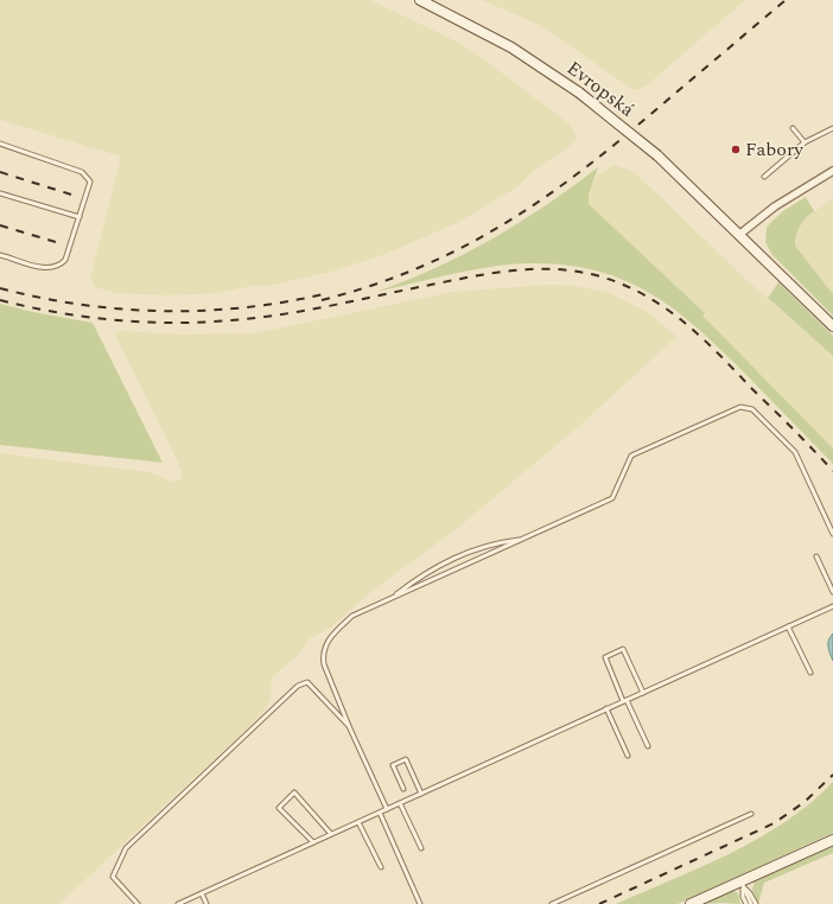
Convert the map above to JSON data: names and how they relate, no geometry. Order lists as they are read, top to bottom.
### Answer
{
  "streets": {
    "street": ["Evropská"]
  },
  "places": ["Fabory"]
}
